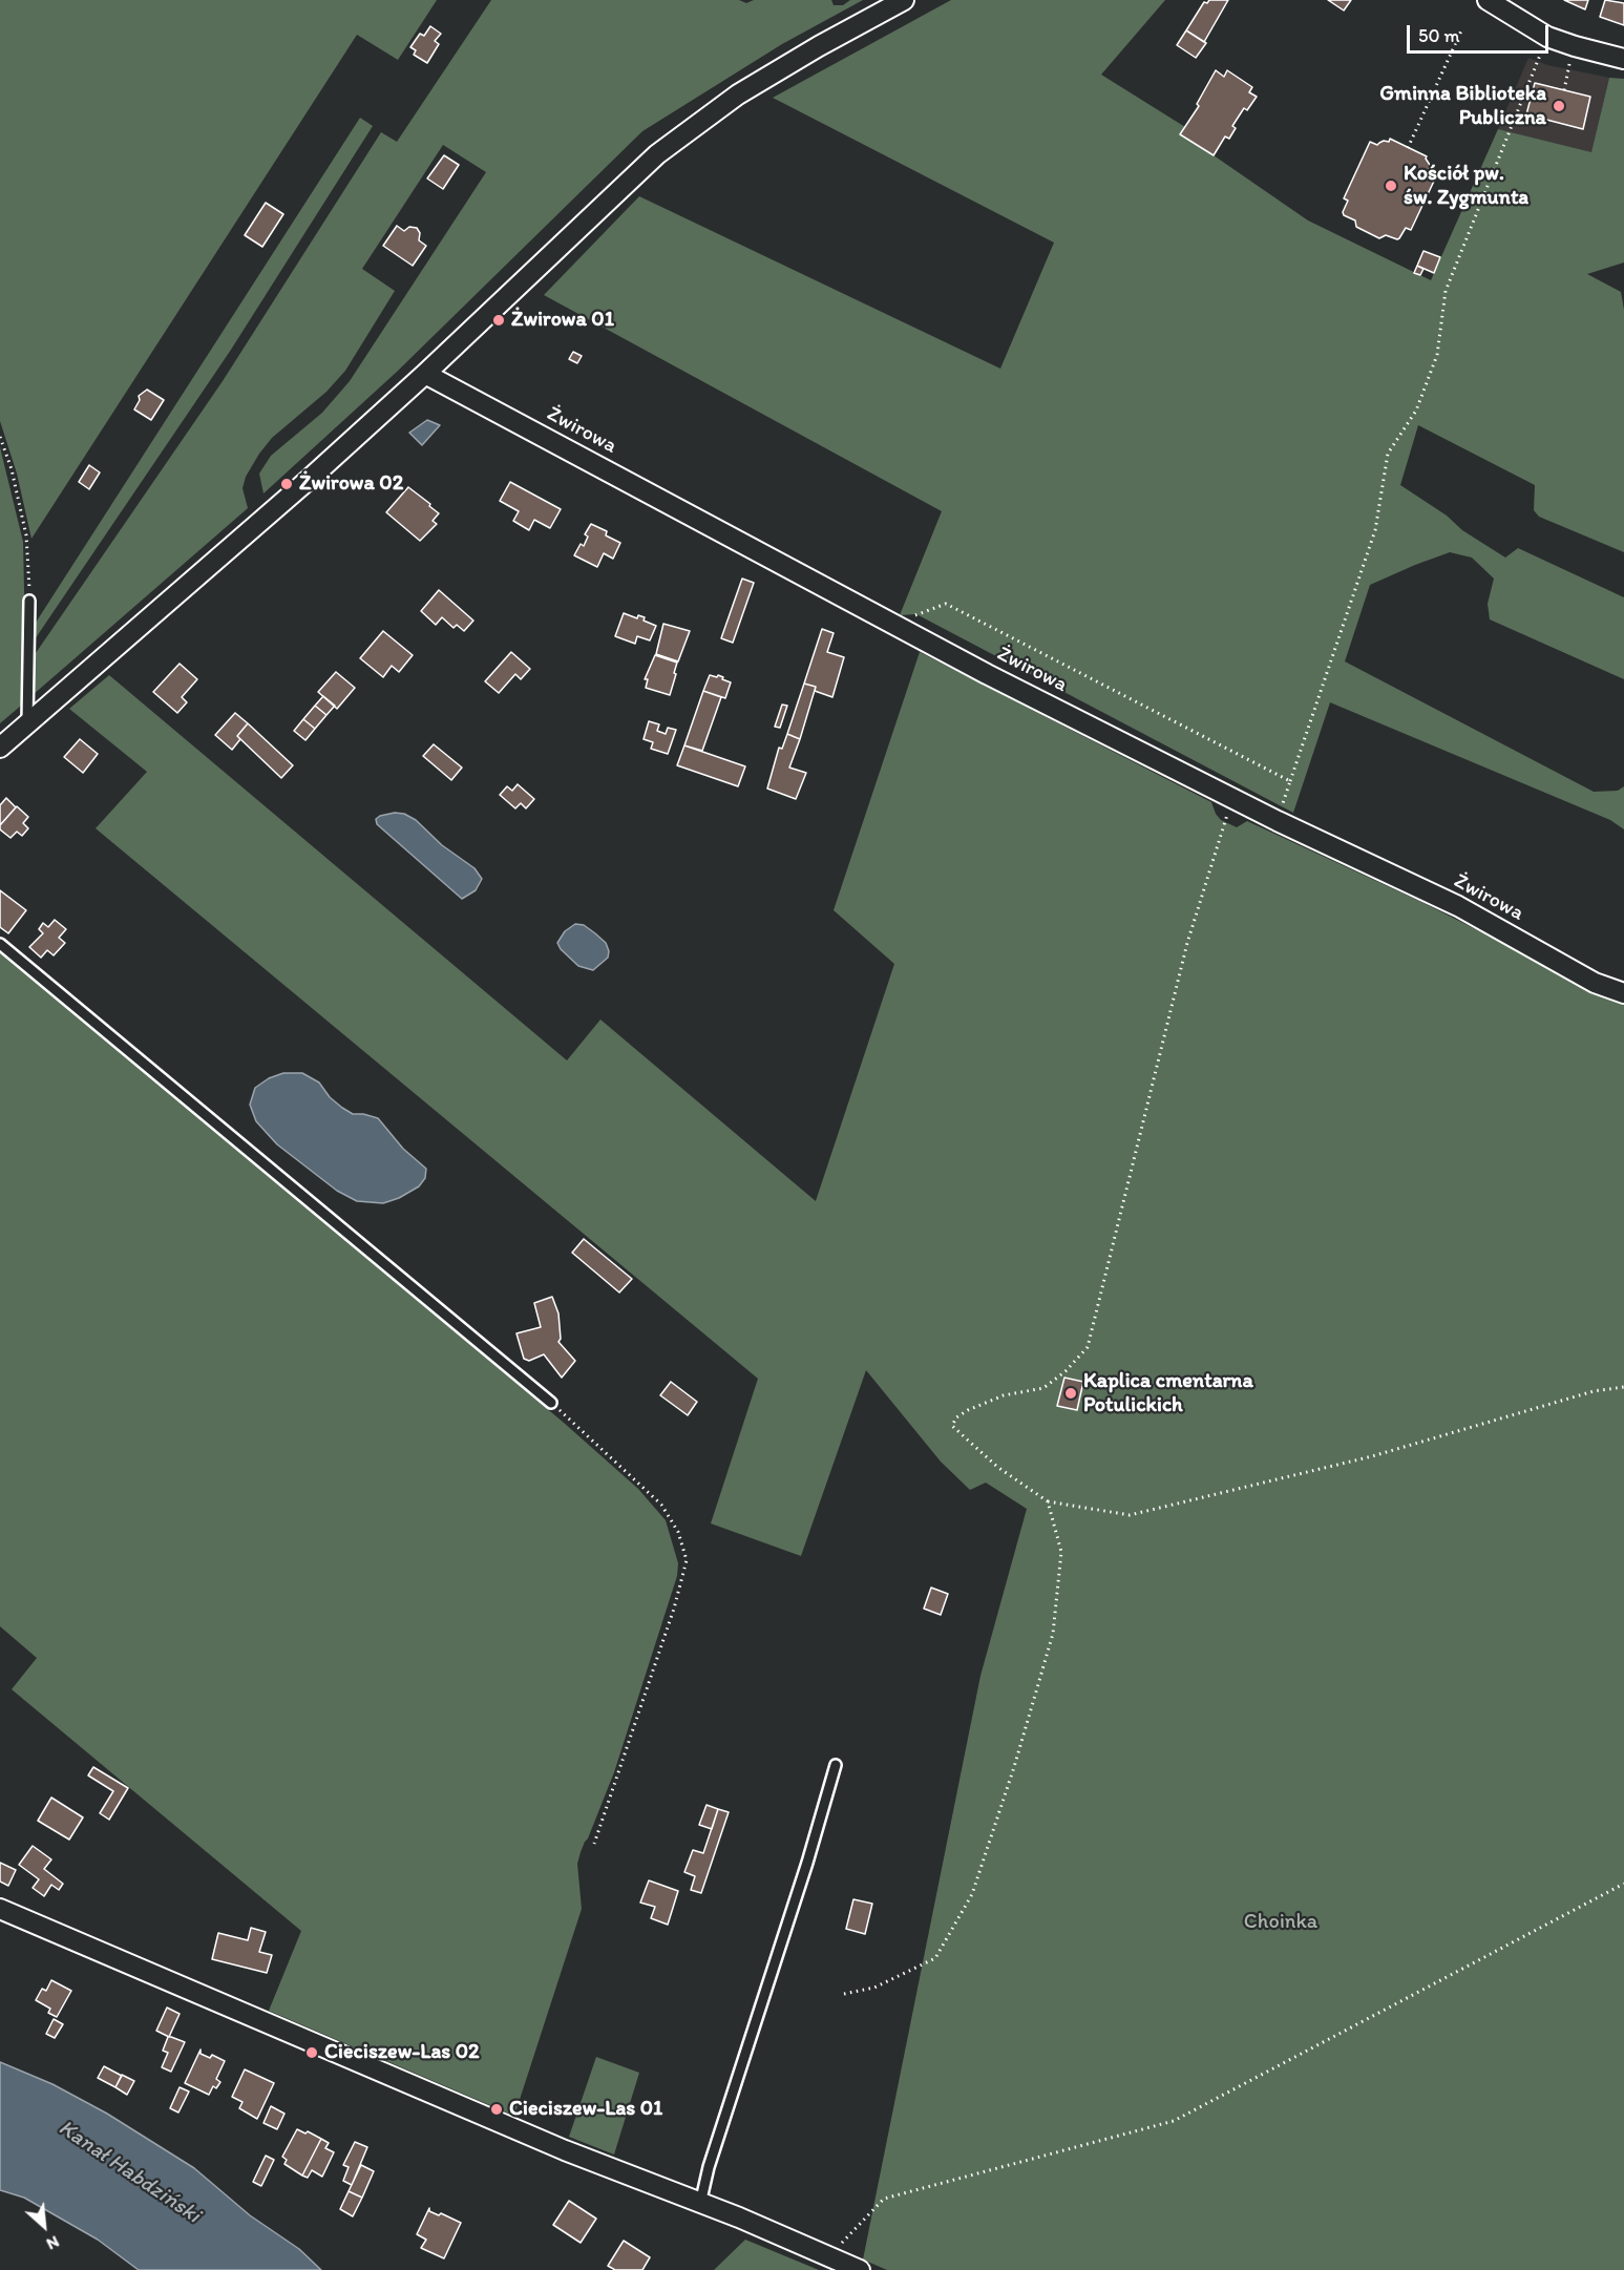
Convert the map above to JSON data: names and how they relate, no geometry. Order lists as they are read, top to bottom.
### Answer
{
  "streets": {
    "street": ["Żwirowa"]
  },
  "water": ["Kanał Habdziński"],
  "parks": ["Choinka"],
  "places": [
    "Gminna Biblioteka Publiczna",
    "Kościół pw. św. Zygmunta",
    "Żwirowa 01",
    "Żwirowa 02",
    "Kaplica cmentarna Potulickich",
    "Cieciszew-Las 02",
    "Cieciszew-Las 01"
  ],
  "scale_bar": "50 m",
  "north": "bottom right"
}
